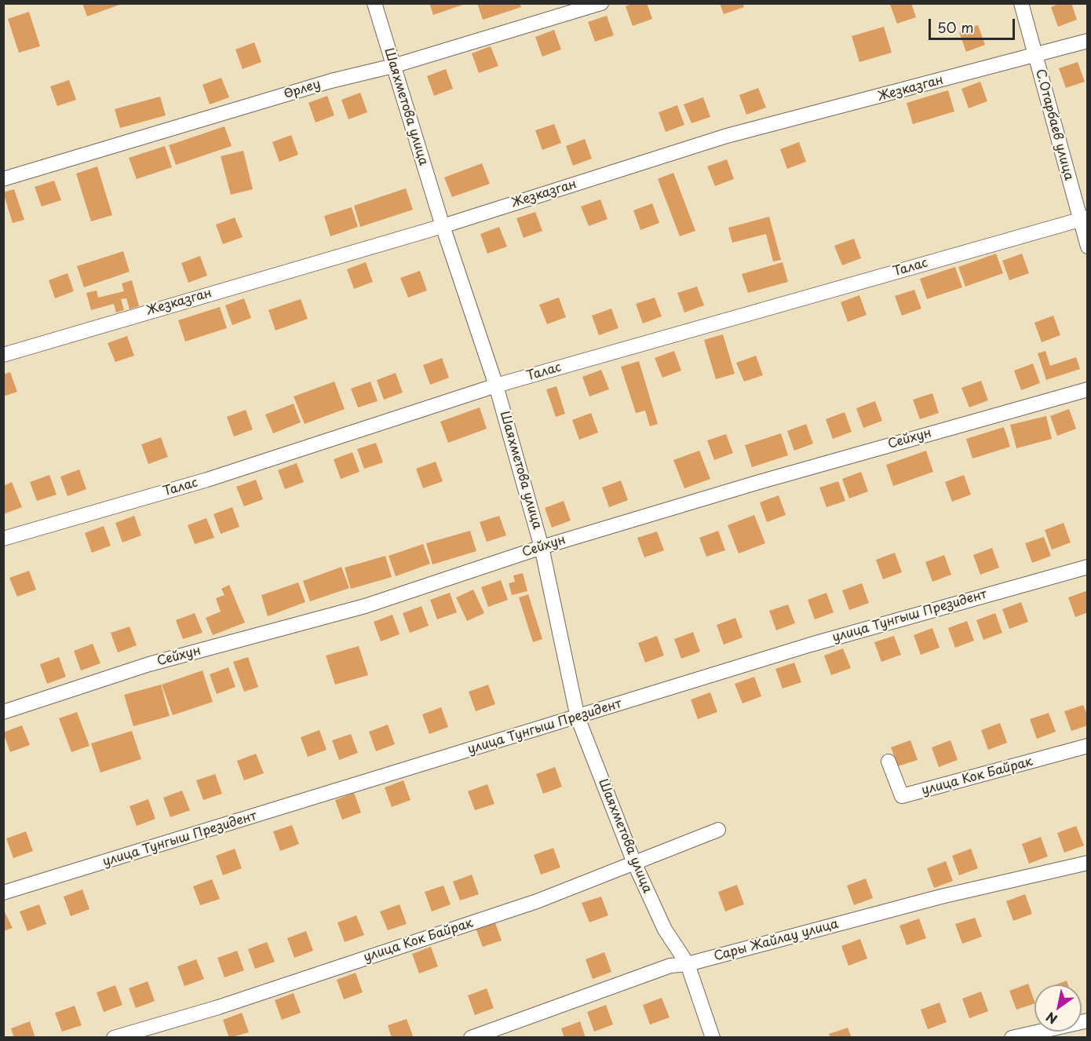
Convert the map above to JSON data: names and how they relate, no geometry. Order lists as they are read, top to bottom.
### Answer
{
  "streets": {
    "street": [
      "Жезказган",
      "Өрлеу",
      "Шаяхметова улица",
      "С.Отарбаев улица",
      "Талас",
      "Сейхун",
      "улица Тунгыш Президент",
      "улица Кок Байрак",
      "Сары Жайлау улица"
    ]
  },
  "crossings": [
    ["Жезказган", "Шаяхметова улица"],
    ["Жезказган", "С.Отарбаев улица"],
    ["Өрлеу", "Шаяхметова улица"],
    ["Шаяхметова улица", "Талас"],
    ["Шаяхметова улица", "Сейхун"],
    ["Шаяхметова улица", "улица Тунгыш Президент"],
    ["Шаяхметова улица", "улица Кок Байрак"],
    ["Шаяхметова улица", "Сары Жайлау улица"],
    ["С.Отарбаев улица", "Талас"]
  ],
  "scale_bar": "50 m",
  "north": "bottom left"
}
